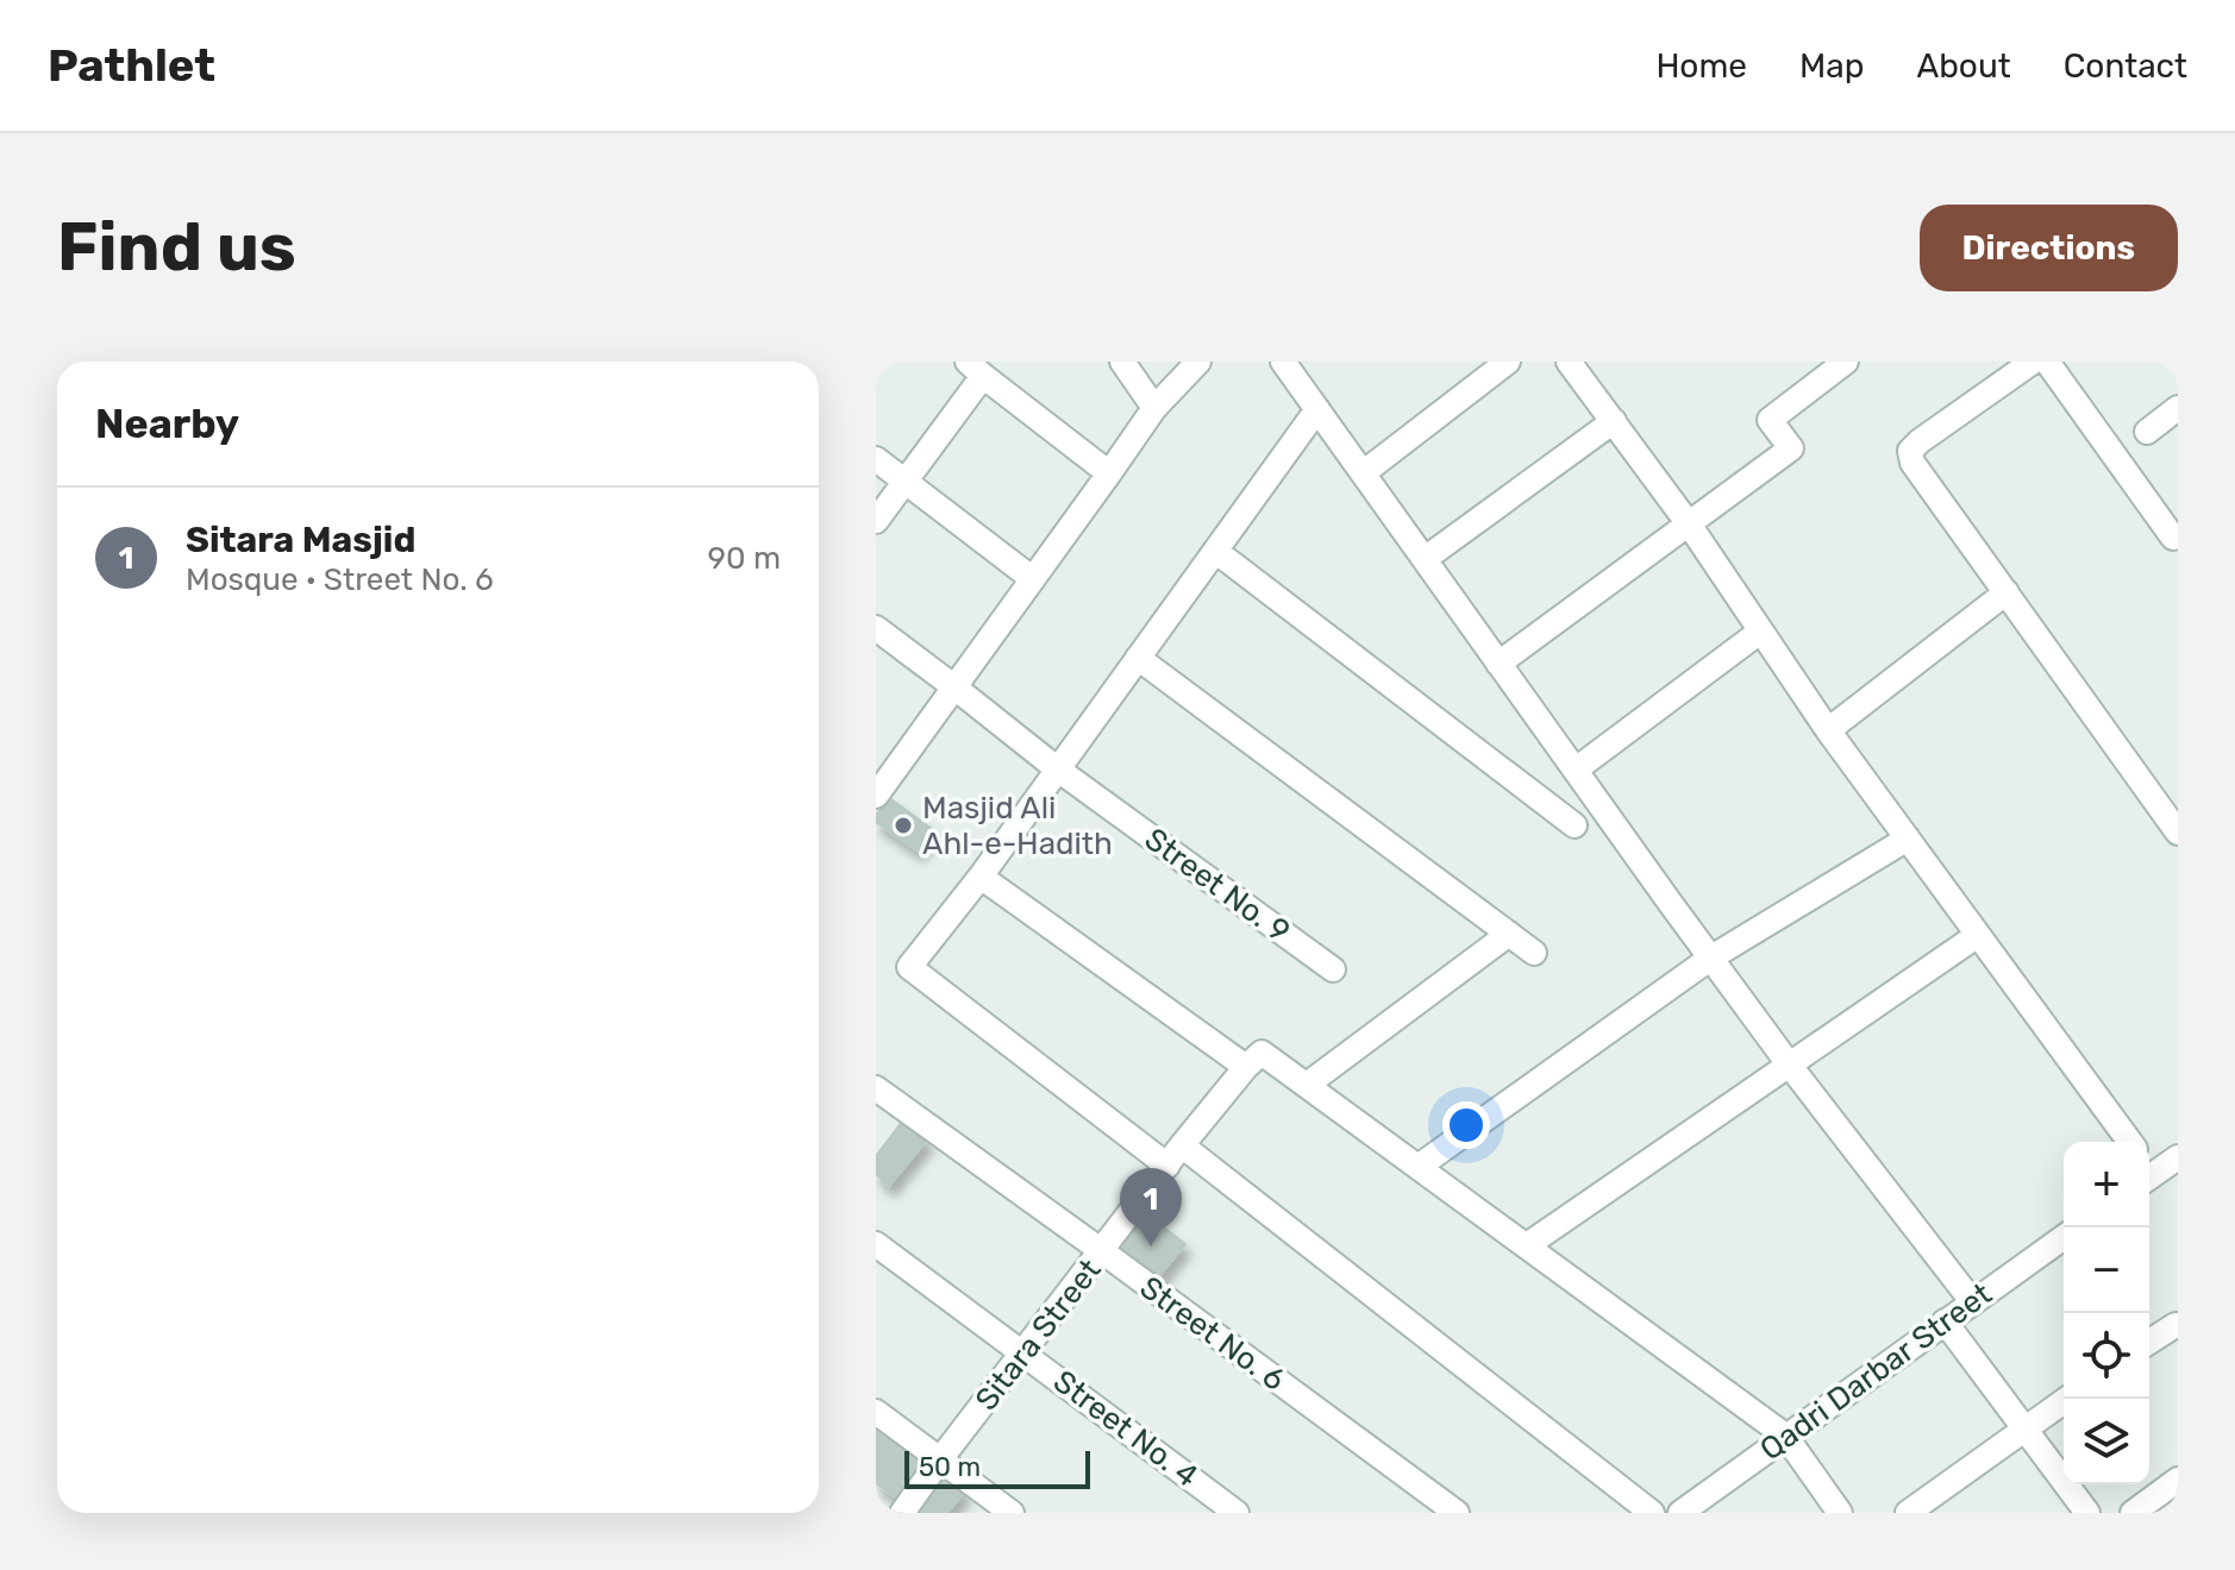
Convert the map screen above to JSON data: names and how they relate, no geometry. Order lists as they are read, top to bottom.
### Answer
{
  "streets": {
    "street": [
      "Street No. 9",
      "Street No. 6",
      "Sitara Street",
      "Qadri Darbar Street",
      "Street No. 4"
    ]
  },
  "crossings": [
    ["Street No. 6", "Sitara Street"],
    ["Sitara Street", "Street No. 4"]
  ],
  "places": ["Masjid Ali Ahl-e-Hadith"],
  "scale_bar": "50 m",
  "page": {
    "header": "Pathlet",
    "nav": [
      "Home",
      "Map",
      "About",
      "Contact"
    ],
    "buttons": "Directions",
    "title": "Find us",
    "heading": "Nearby",
    "list": [
      {
        "mark": "1",
        "name": "Sitara Masjid",
        "note": "Mosque · Street No. 6",
        "value": "90 m"
      }
    ],
    "map_buttons": ["+", "−"],
    "pins": "1",
    "scale": "50 m"
  }
}
